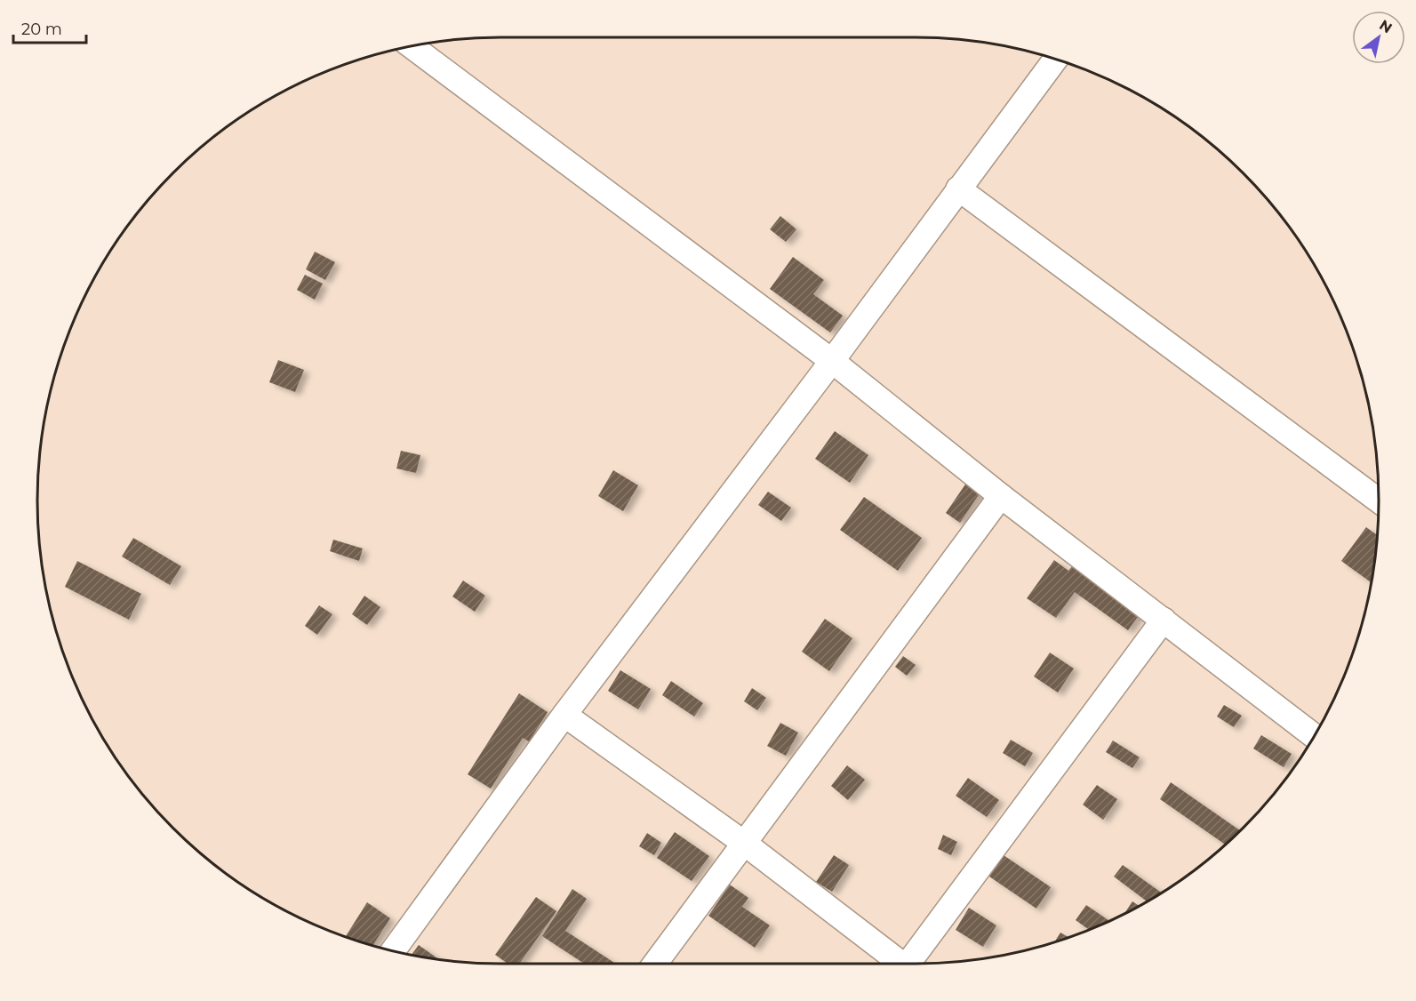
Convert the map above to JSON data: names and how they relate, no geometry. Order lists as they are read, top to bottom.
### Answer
{
  "scale_bar": "20 m",
  "north": "top right"
}
